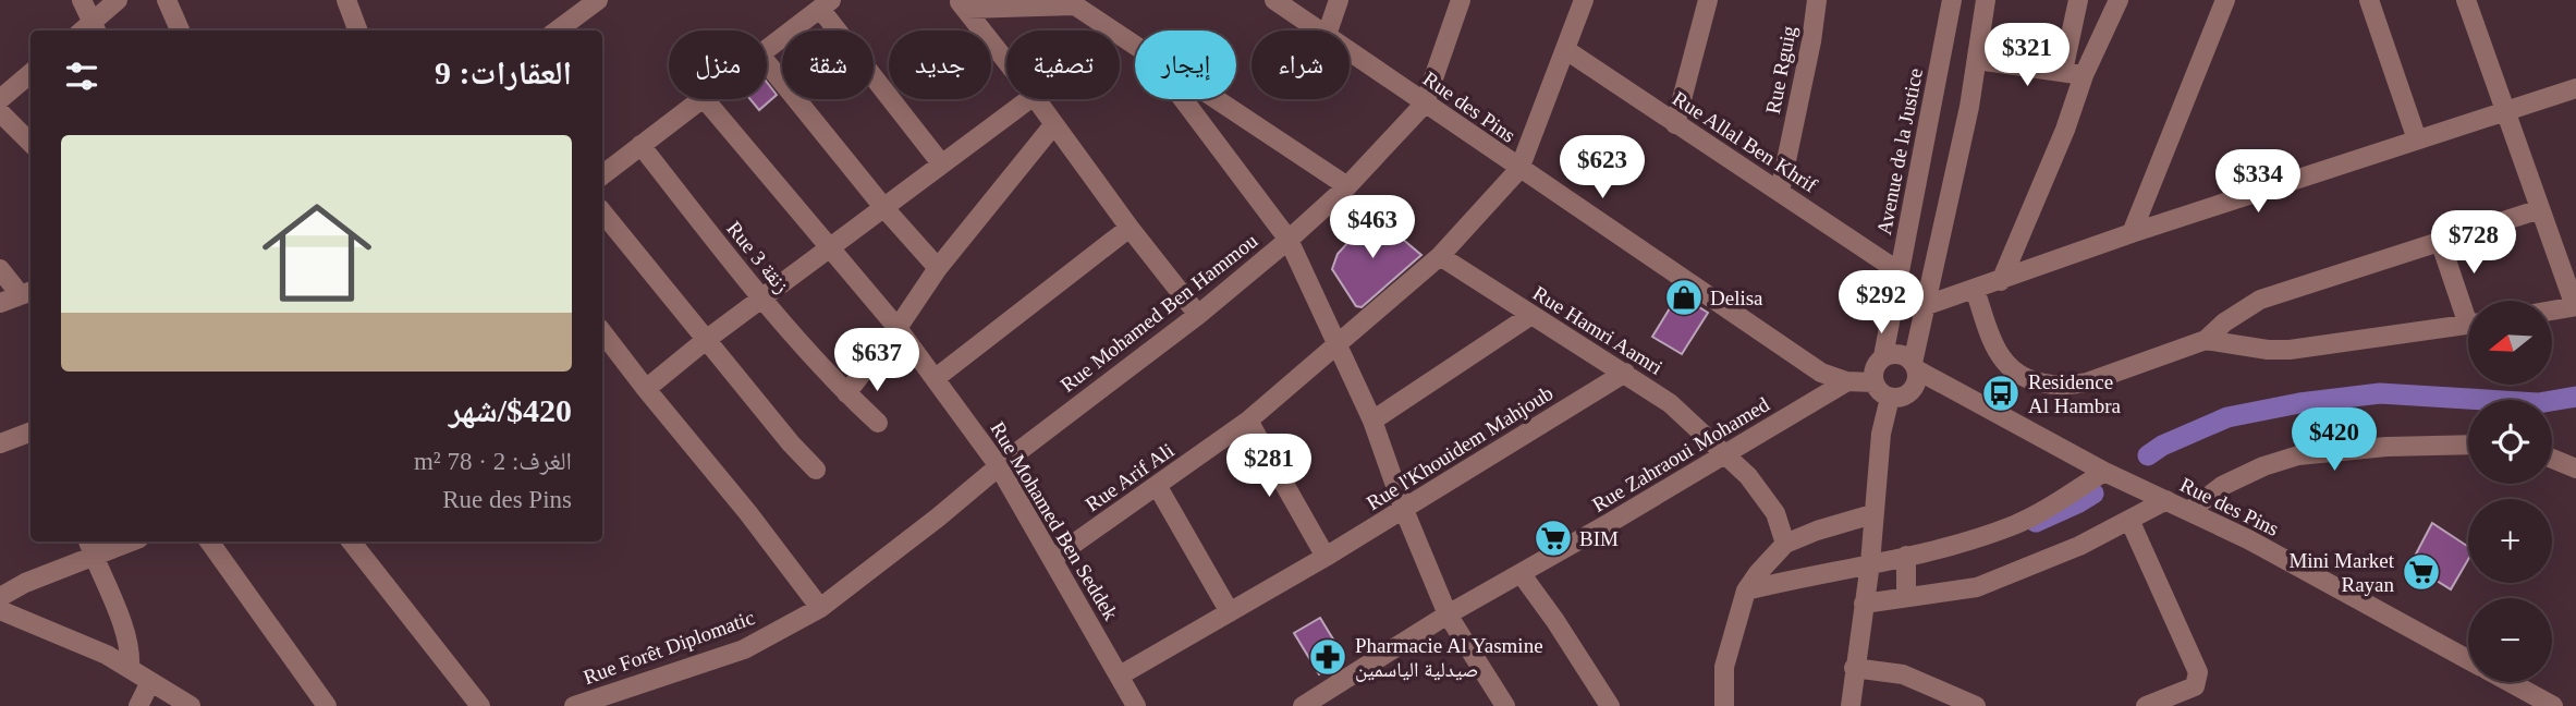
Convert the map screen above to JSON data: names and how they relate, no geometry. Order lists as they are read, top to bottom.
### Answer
{
  "streets": {
    "street": [
      "Rue Rguig",
      "Rue des Pins",
      "Rue Allal Ben Khrif",
      "Avenue de la Justice",
      "Rue 3 زنقة",
      "Rue Mohamed Ben Hammou",
      "Rue Hamri Aamri",
      "Rue l'Khouidem Mahjoub",
      "Rue Zahraoui Mohamed",
      "Rue Arif Ali",
      "Rue Mohamed Ben Seddek",
      "Rue Forêt Diplomatic"
    ]
  },
  "crossings": [
    ["Rue Rguig", "Rue Allal Ben Khrif"],
    ["Rue des Pins", "Avenue de la Justice"],
    ["Rue des Pins", "Rue Mohamed Ben Hammou"],
    ["Rue des Pins", "Rue Zahraoui Mohamed"],
    ["Rue des Pins", "Rue Arif Ali"],
    ["Rue Allal Ben Khrif", "Avenue de la Justice"],
    ["Rue Mohamed Ben Hammou", "Rue Mohamed Ben Seddek"],
    ["Rue Mohamed Ben Hammou", "Rue Forêt Diplomatic"],
    ["Rue Hamri Aamri", "Rue l'Khouidem Mahjoub"],
    ["Rue Hamri Aamri", "Rue Zahraoui Mohamed"],
    ["Rue Hamri Aamri", "Rue Arif Ali"],
    ["Rue l'Khouidem Mahjoub", "Rue Mohamed Ben Seddek"],
    ["Rue Arif Ali", "Rue Mohamed Ben Seddek"]
  ],
  "places": {
    "shop": ["Delisa"],
    "bus stop": ["Residence Al Hambra"],
    "supermarket": ["BIM", "Mini Market Rayan"],
    "pharmacy": ["Pharmacie Al Yasmine صيدلية الياسمين"]
  },
  "north": "left",
  "page": {
    "price": [
      "$321",
      "$623",
      "$334",
      "$463",
      "$728",
      "$292",
      "$637",
      "$420",
      "$281"
    ],
    "chip": [
      "شراء",
      "إيجار",
      "تصفية",
      "جديد",
      "شقة",
      "منزل"
    ],
    "heading": "العقارات: 9",
    "list": [
      {
        "name": "$420/شهر",
        "note": "الغرف: 2 · 78 m² · Rue des Pins"
      }
    ],
    "map_buttons": ["+", "−"]
  }
}
